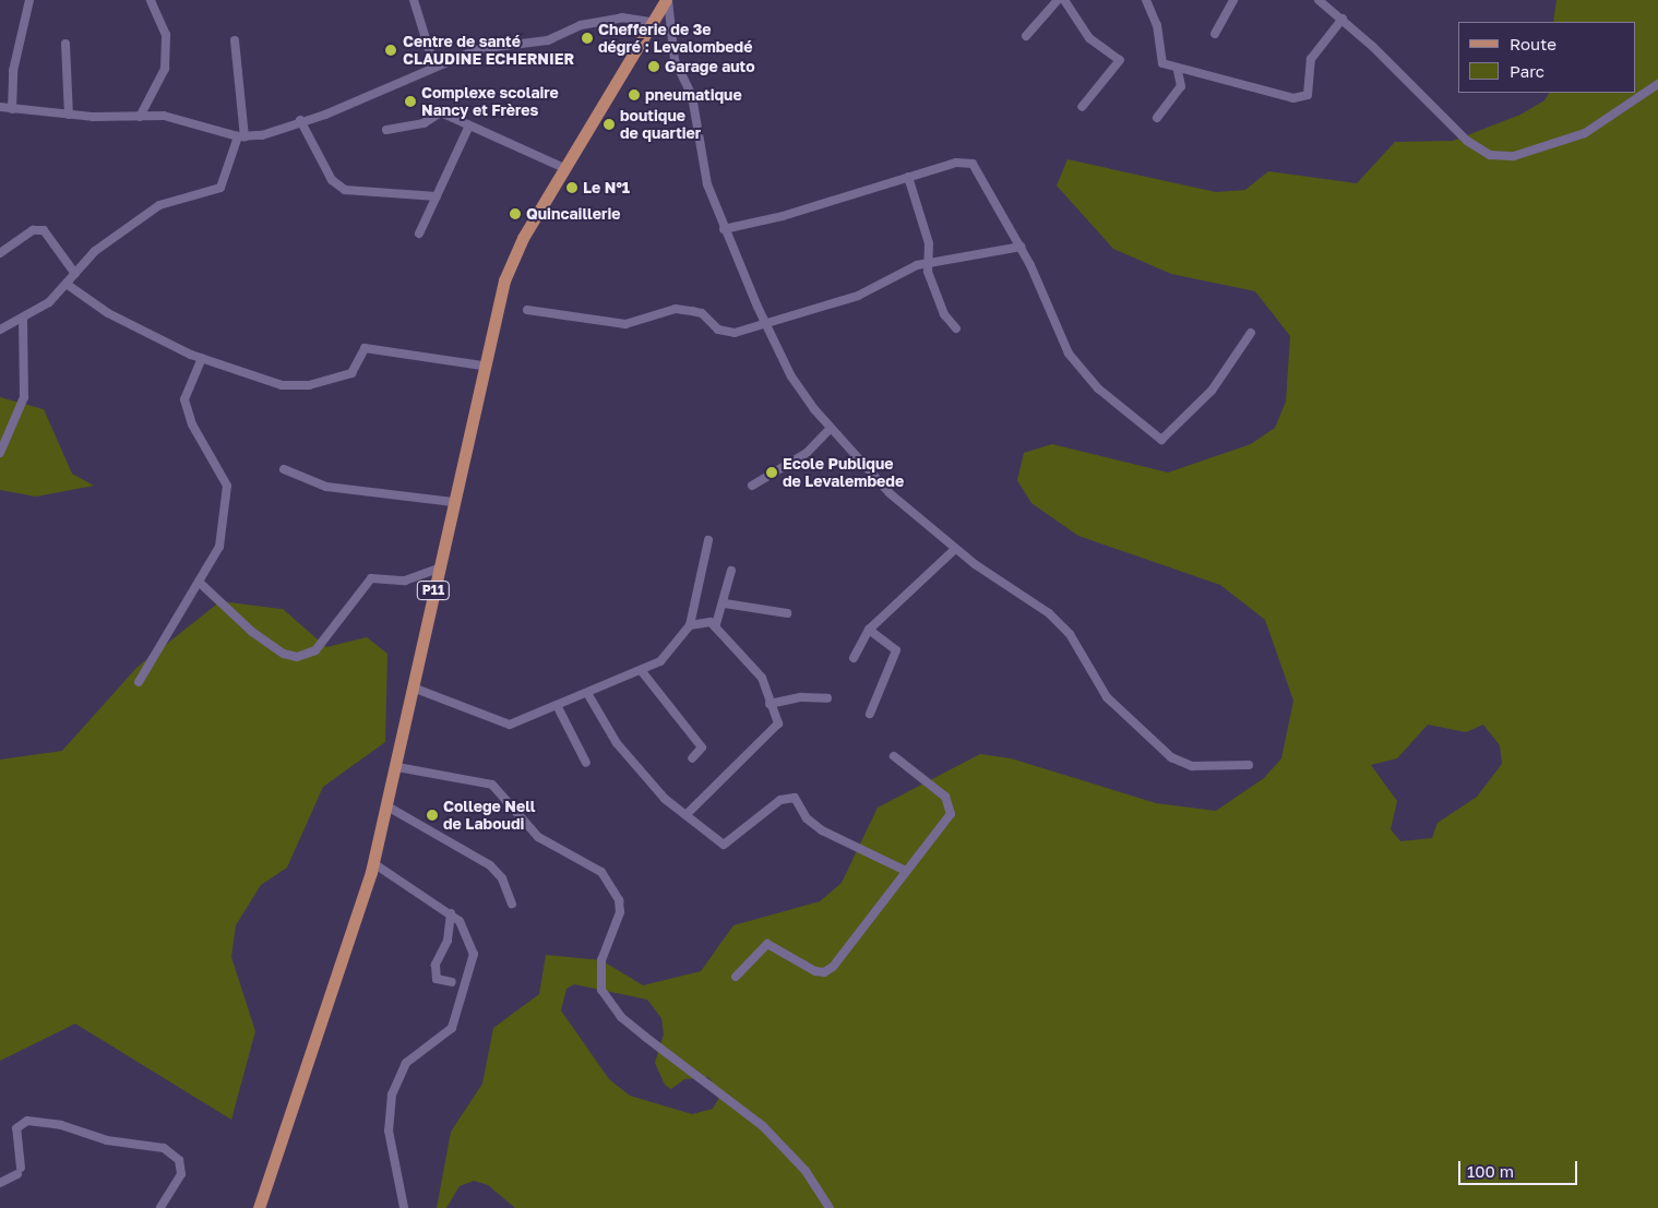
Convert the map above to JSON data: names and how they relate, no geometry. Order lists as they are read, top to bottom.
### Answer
{
  "streets": {
    "main road": ["P11"]
  },
  "places": [
    "Chefferie de 3e dégré : Levalombedé",
    "Centre de santé CLAUDINE ECHERNIER",
    "Garage auto",
    "pneumatique",
    "Complexe scolaire Nancy et Frères",
    "boutique de quartier",
    "Le N°1",
    "Quincaillerie",
    "Ecole Publique de Levalembede",
    "College Nell de Laboudi"
  ],
  "legend": ["Route", "Parc"],
  "scale_bar": "100 m"
}
